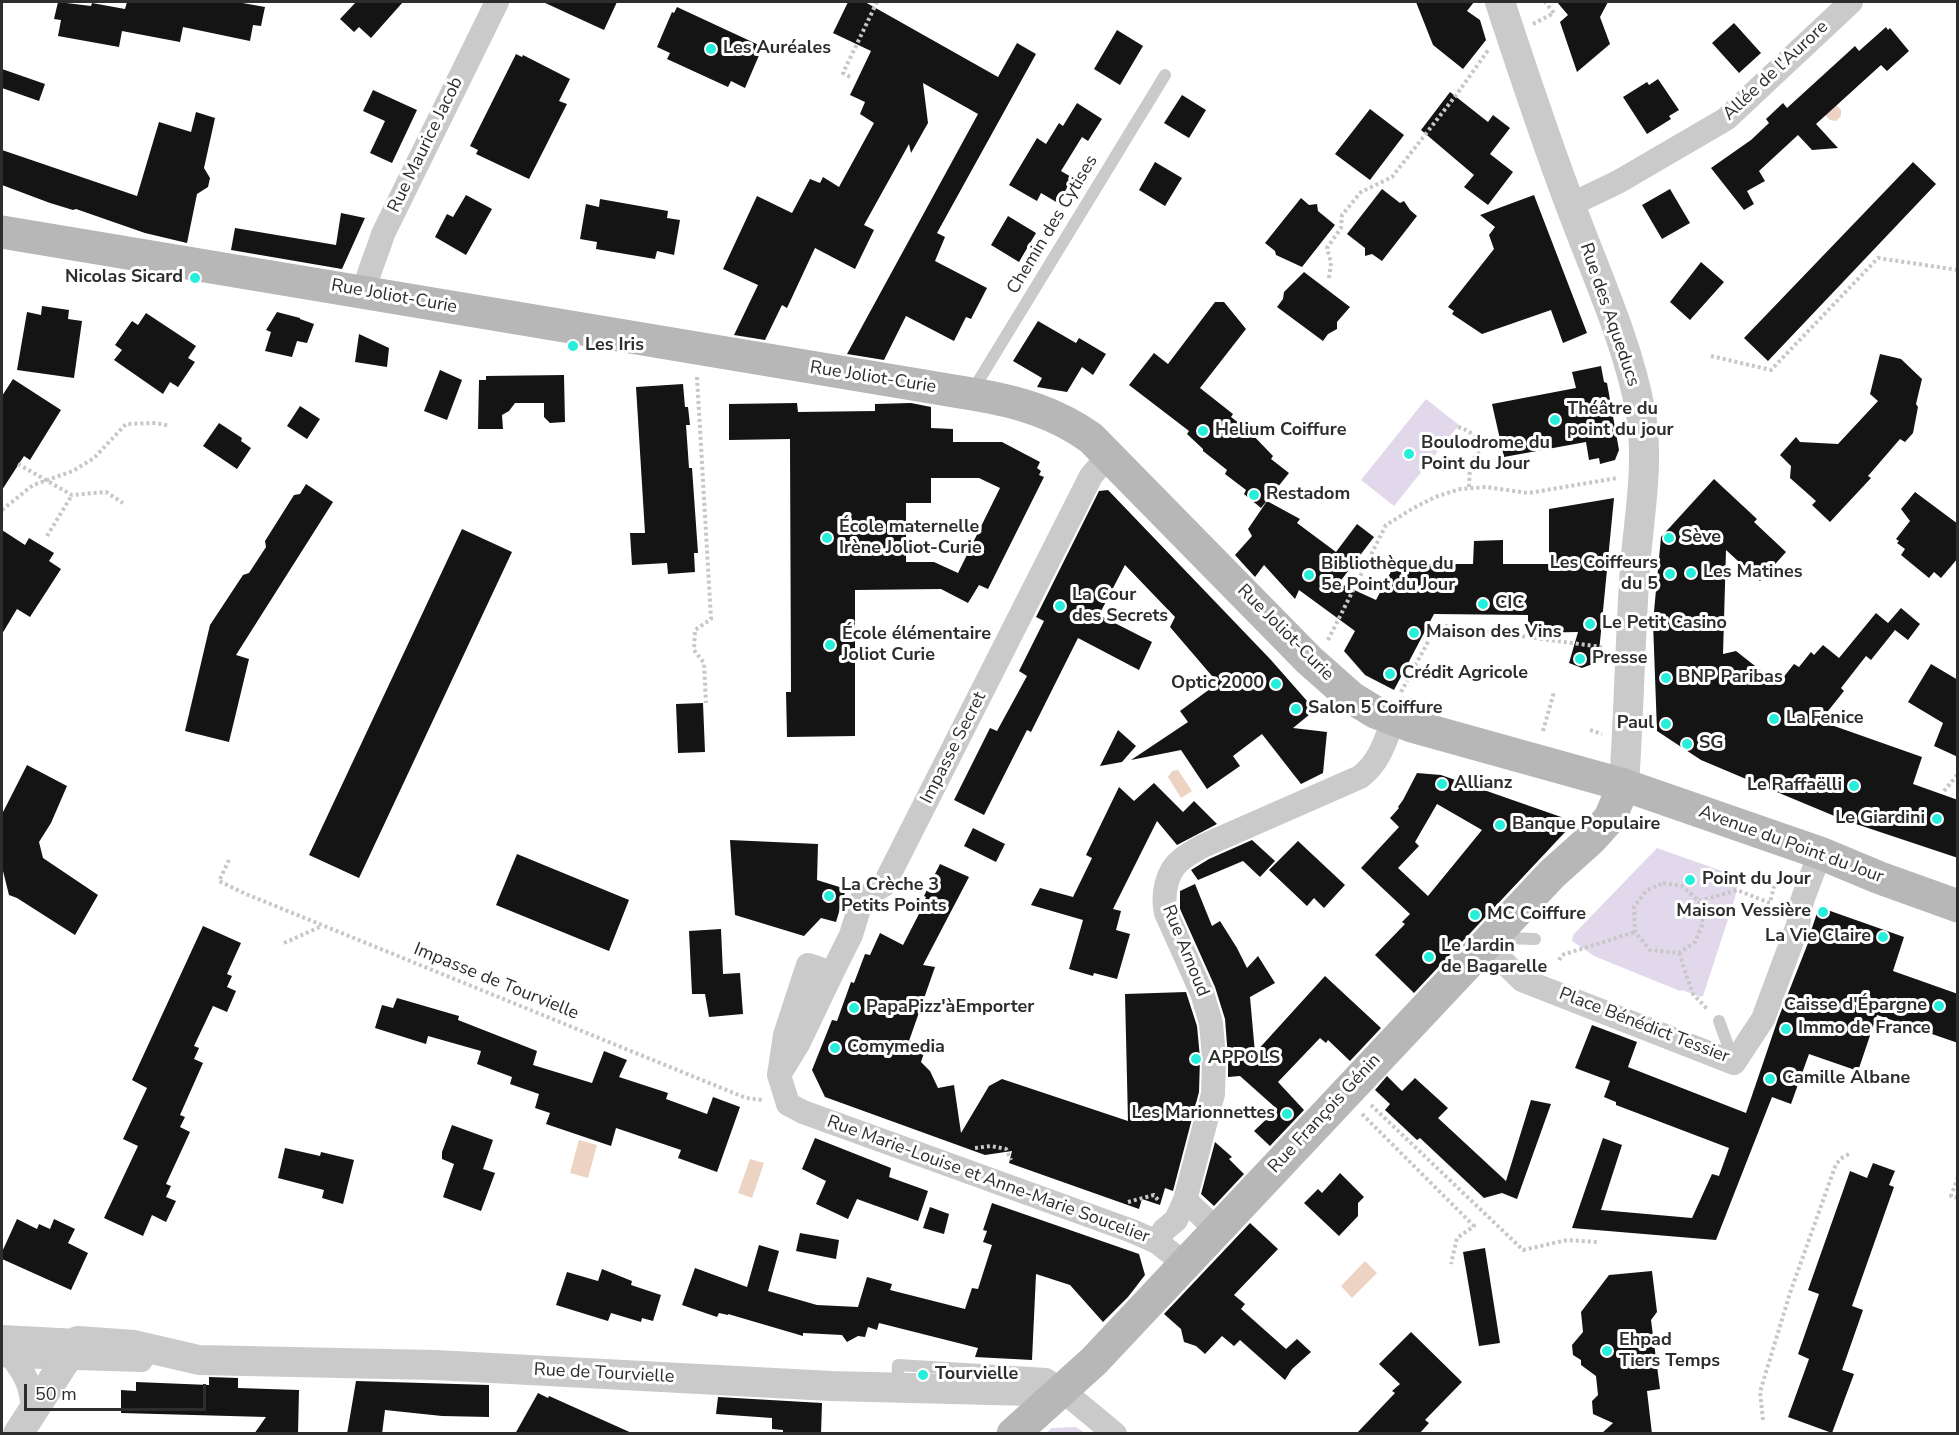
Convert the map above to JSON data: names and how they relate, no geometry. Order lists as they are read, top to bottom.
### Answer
{
  "streets": {
    "main road": ["Rue Joliot-Curie", "Avenue du Point du Jour", "Rue François Génin"],
    "street": [
      "Allée de l'Aurore",
      "Rue Maurice Jacob",
      "Rue des Aqueducs",
      "Impasse Secret",
      "Rue Arnoud",
      "Place Bénédict Tessier",
      "Rue Marie-Louise et Anne-Marie Soucelier",
      "Rue de Tourvielle"
    ],
    "lane": ["Chemin des Cytises"],
    "path": ["Impasse de Tourvielle"]
  },
  "crossings": [
    ["Allée de l'Aurore", "Rue des Aqueducs"],
    ["Rue Maurice Jacob", "Rue Joliot-Curie"],
    ["Chemin des Cytises", "Rue Joliot-Curie"],
    ["Rue Joliot-Curie", "Rue des Aqueducs"],
    ["Rue Joliot-Curie", "Impasse Secret"],
    ["Rue Joliot-Curie", "Avenue du Point du Jour"],
    ["Rue Joliot-Curie", "Rue Arnoud"],
    ["Rue Joliot-Curie", "Rue François Génin"],
    ["Rue des Aqueducs", "Avenue du Point du Jour"],
    ["Rue des Aqueducs", "Rue François Génin"],
    ["Impasse Secret", "Impasse de Tourvielle"],
    ["Impasse Secret", "Rue Marie-Louise et Anne-Marie Soucelier"],
    ["Avenue du Point du Jour", "Place Bénédict Tessier"],
    ["Avenue du Point du Jour", "Rue François Génin"],
    ["Rue Arnoud", "Rue Marie-Louise et Anne-Marie Soucelier"],
    ["Impasse de Tourvielle", "Rue Marie-Louise et Anne-Marie Soucelier"],
    ["Place Bénédict Tessier", "Rue François Génin"],
    ["Rue François Génin", "Rue Marie-Louise et Anne-Marie Soucelier"],
    ["Rue François Génin", "Rue de Tourvielle"]
  ],
  "places": [
    "Les Auréales",
    "Nicolas Sicard",
    "Les Iris",
    "Théâtre du point du jour",
    "Helium Coiffure",
    "Boulodrome du Point du Jour",
    "Restadom",
    "École maternelle Irène Joliot-Curie",
    "Sève",
    "Les Matines",
    "Les Coiffeurs du 5",
    "Bibliothèque du 5e Point du Jour",
    "CIC",
    "La Cour des Secrets",
    "Le Petit Casino",
    "Maison des Vins",
    "École élémentaire Joliot Curie",
    "Presse",
    "Crédit Agricole",
    "BNP Paribas",
    "Optic 2000",
    "Salon 5 Coiffure",
    "La Fenice",
    "Paul",
    "SG",
    "Allianz",
    "Le Raffaëlli",
    "Le Giardini",
    "Banque Populaire",
    "Point du Jour",
    "La Crèche 3 Petits Points",
    "Maison Vessière",
    "MC Coiffure",
    "La Vie Claire",
    "Le Jardin de Bagarelle",
    "Caisse d'Épargne",
    "PapaPizz'àEmporter",
    "Immo de France",
    "Comymedia",
    "APPOLS",
    "Camille Albane",
    "Les Marionnettes",
    "Ehpad Tiers Temps",
    "Tourvielle"
  ],
  "scale_bar": "50 m"
}
